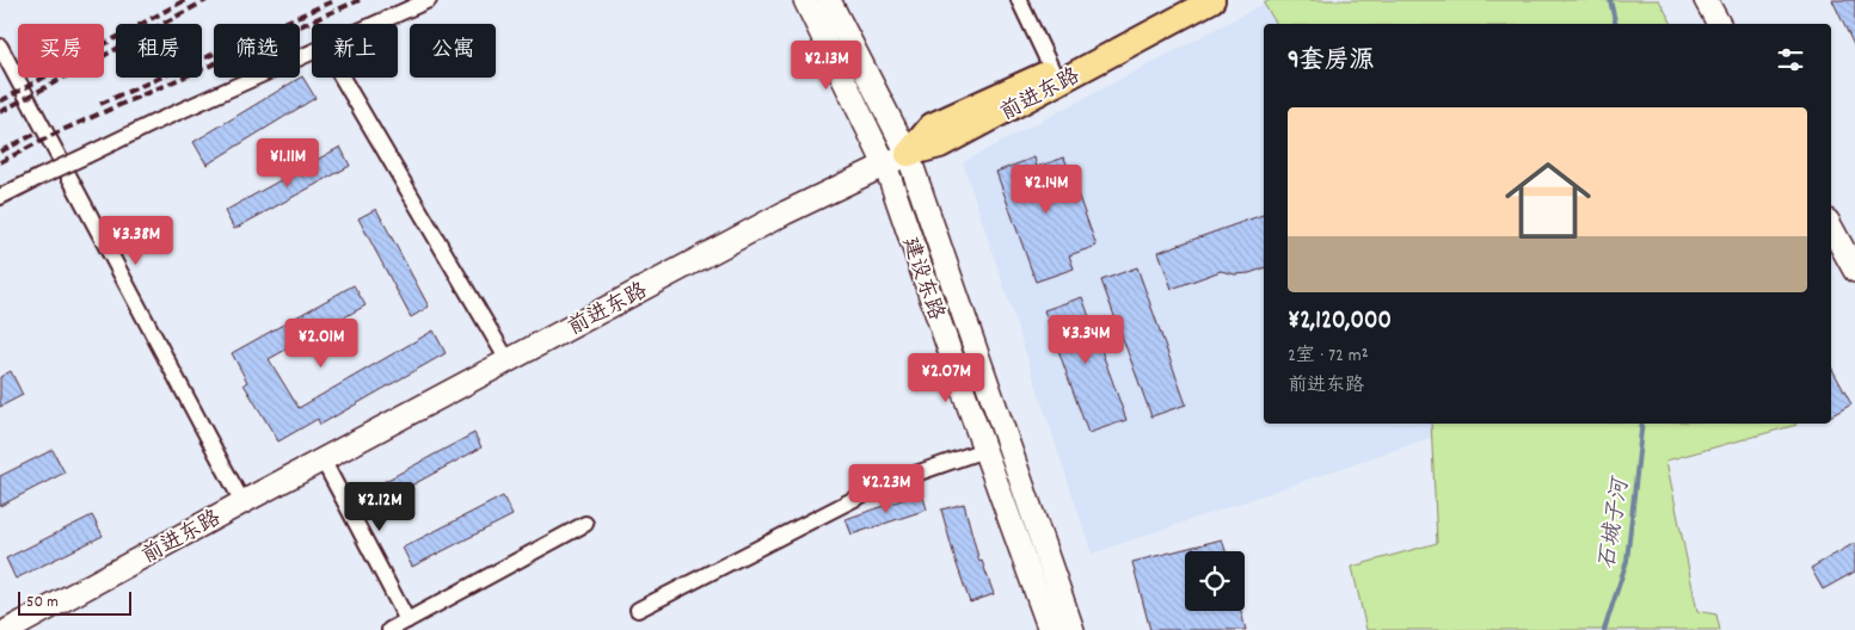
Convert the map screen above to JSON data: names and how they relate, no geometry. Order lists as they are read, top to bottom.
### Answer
{
  "streets": {
    "main road": ["前进东路", "建设东路"]
  },
  "crossings": [
    ["前进东路", "建设东路"]
  ],
  "water": ["石城子河"],
  "scale_bar": "50 m",
  "page": {
    "chip": [
      "买房",
      "租房",
      "筛选",
      "新上",
      "公寓"
    ],
    "heading": "9套房源",
    "price": [
      "¥2.13M",
      "¥1.11M",
      "¥2.14M",
      "¥3.38M",
      "¥3.34M",
      "¥2.01M",
      "¥2.07M",
      "¥2.23M",
      "¥2.12M"
    ],
    "list": [
      {
        "name": "¥2,120,000",
        "note": "2室 · 72 m² · 前进东路"
      }
    ],
    "scale": "50 m"
  }
}
